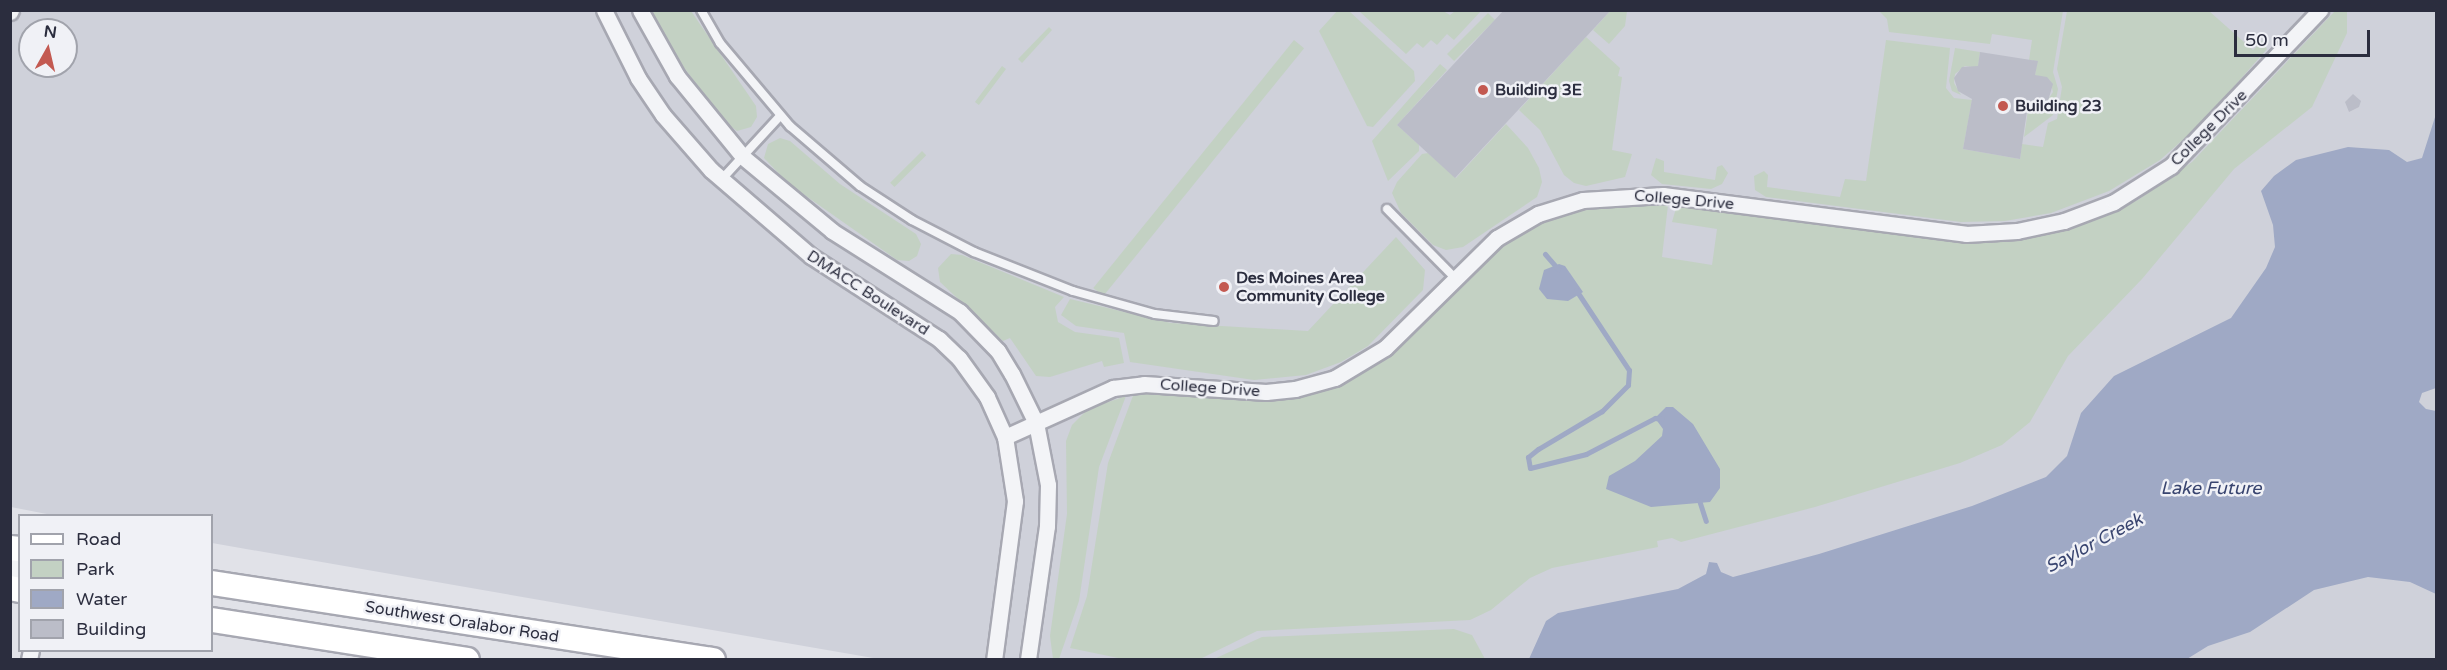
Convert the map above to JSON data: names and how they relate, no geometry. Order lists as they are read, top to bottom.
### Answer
{
  "streets": {
    "main road": ["Southwest Oralabor Road"],
    "street": ["College Drive", "DMACC Boulevard"]
  },
  "crossings": [
    ["College Drive", "DMACC Boulevard"]
  ],
  "water": ["Lake Future", "Saylor Creek"],
  "places": ["Building 3E", "Building 23", "Des Moines Area Community College"],
  "legend": [
    "Road",
    "Park",
    "Water",
    "Building"
  ],
  "scale_bar": "50 m",
  "north": "top"
}
